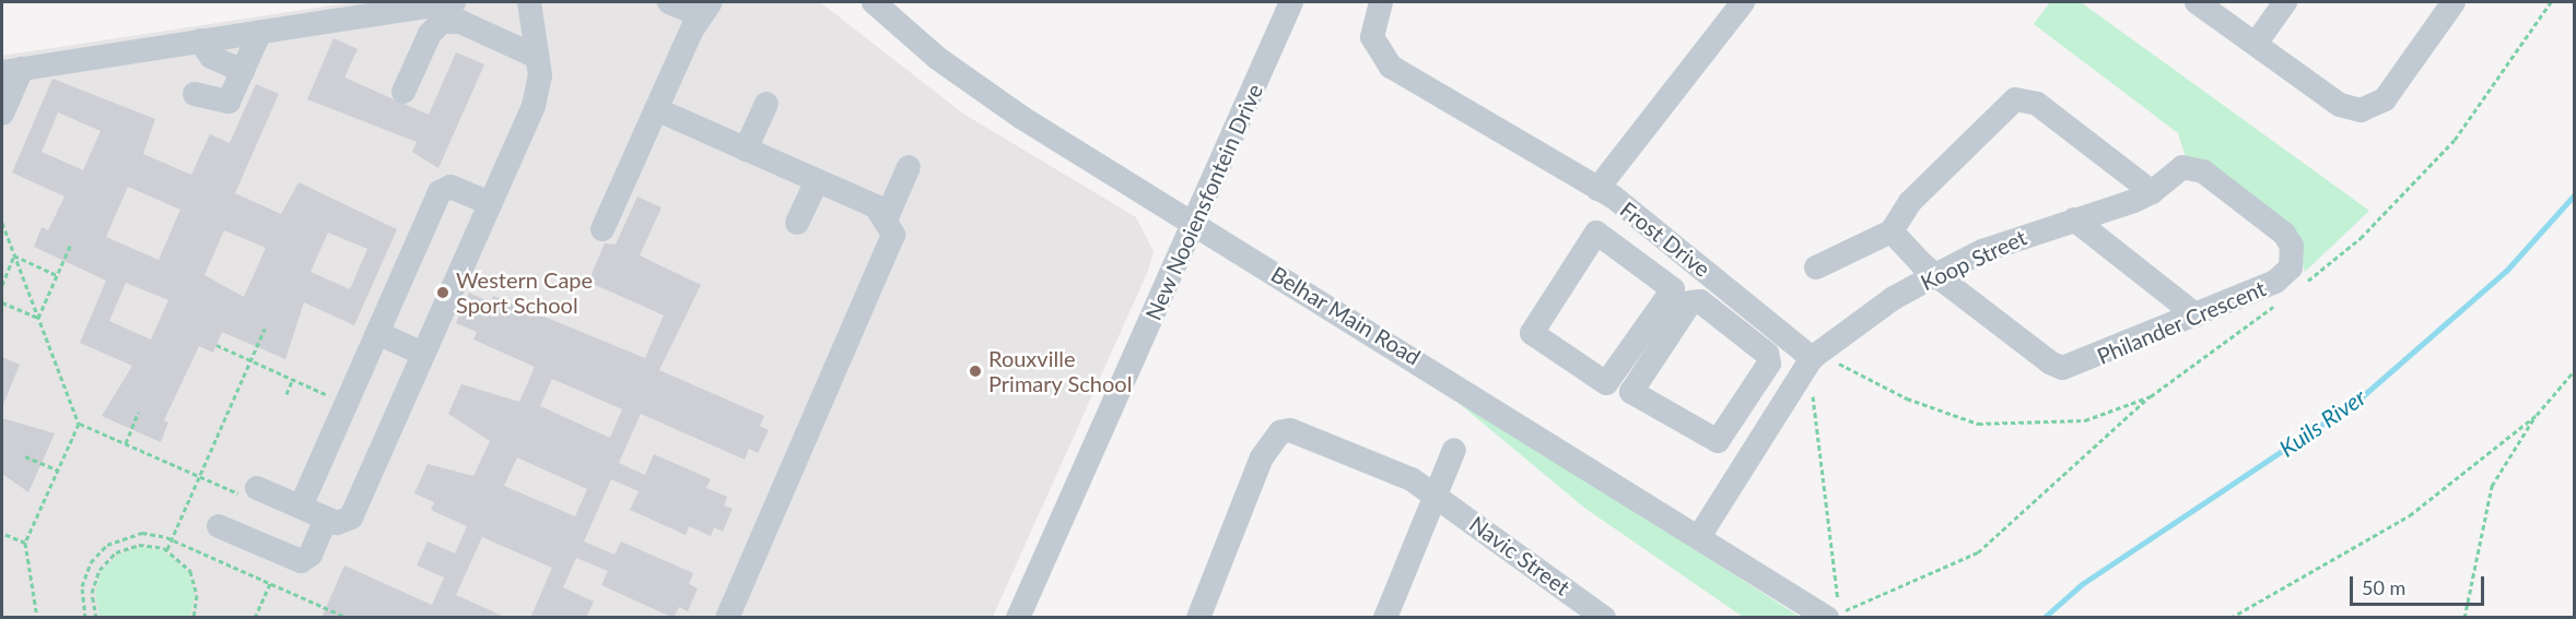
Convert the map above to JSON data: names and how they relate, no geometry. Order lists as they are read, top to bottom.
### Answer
{
  "streets": {
    "street": [
      "New Nooiensfontein Drive",
      "Frost Drive",
      "Koop Street",
      "Belhar Main Road",
      "Philander Crescent",
      "Navic Street"
    ]
  },
  "crossings": [
    ["New Nooiensfontein Drive", "Belhar Main Road"],
    ["Frost Drive", "Koop Street"],
    ["Koop Street", "Philander Crescent"]
  ],
  "water": ["Kuils River"],
  "places": ["Western Cape Sport School", "Rouxville Primary School"],
  "scale_bar": "50 m"
}
